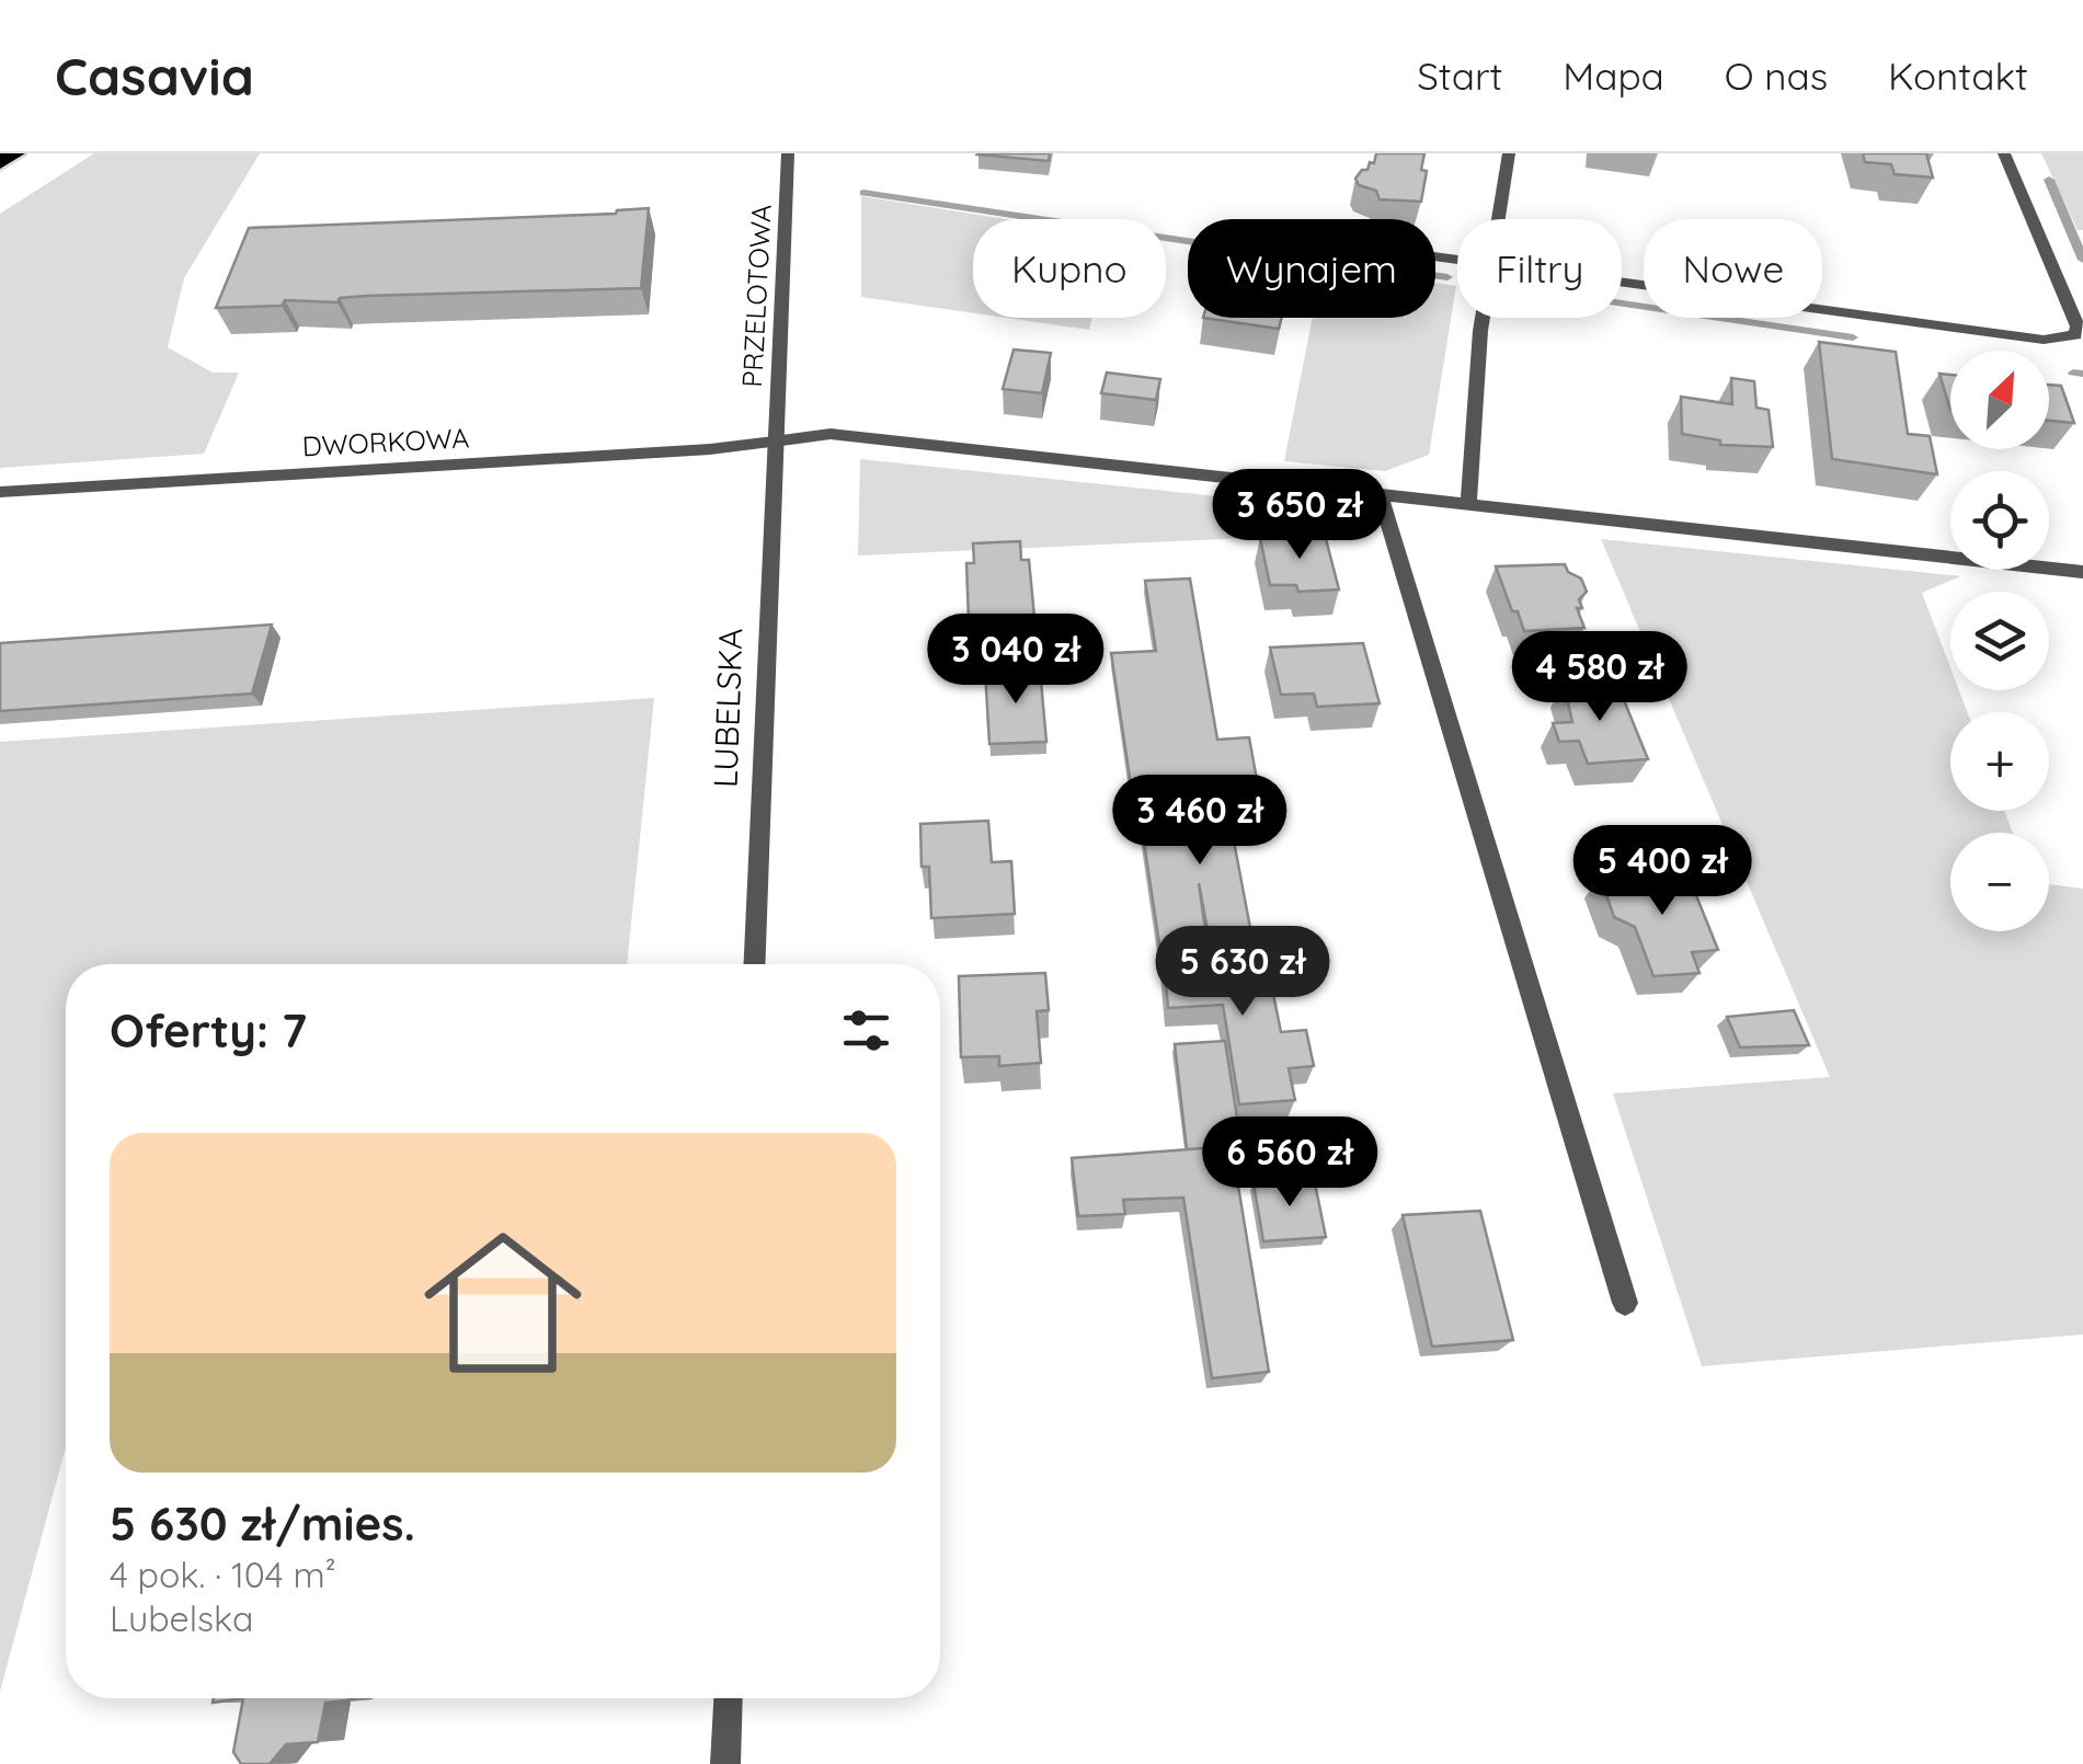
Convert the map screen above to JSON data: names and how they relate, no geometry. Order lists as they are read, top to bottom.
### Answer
{
  "streets": {
    "street": ["PRZELOTOWA", "DWORKOWA", "LUBELSKA"]
  },
  "crossings": [
    ["PRZELOTOWA", "DWORKOWA"],
    ["PRZELOTOWA", "LUBELSKA"],
    ["DWORKOWA", "LUBELSKA"]
  ],
  "north": "top right",
  "page": {
    "header": "Casavia",
    "nav": [
      "Start",
      "Mapa",
      "O nas",
      "Kontakt"
    ],
    "chip": [
      "Kupno",
      "Wynajem",
      "Filtry",
      "Nowe"
    ],
    "map_buttons": ["+", "−"],
    "price": [
      "3 650 zł",
      "3 040 zł",
      "4 580 zł",
      "3 460 zł",
      "5 400 zł",
      "5 630 zł",
      "6 560 zł"
    ],
    "heading": "Oferty: 7",
    "list": [
      {
        "name": "5 630 zł/mies.",
        "note": "4 pok. · 104 m² · Lubelska"
      }
    ]
  }
}
